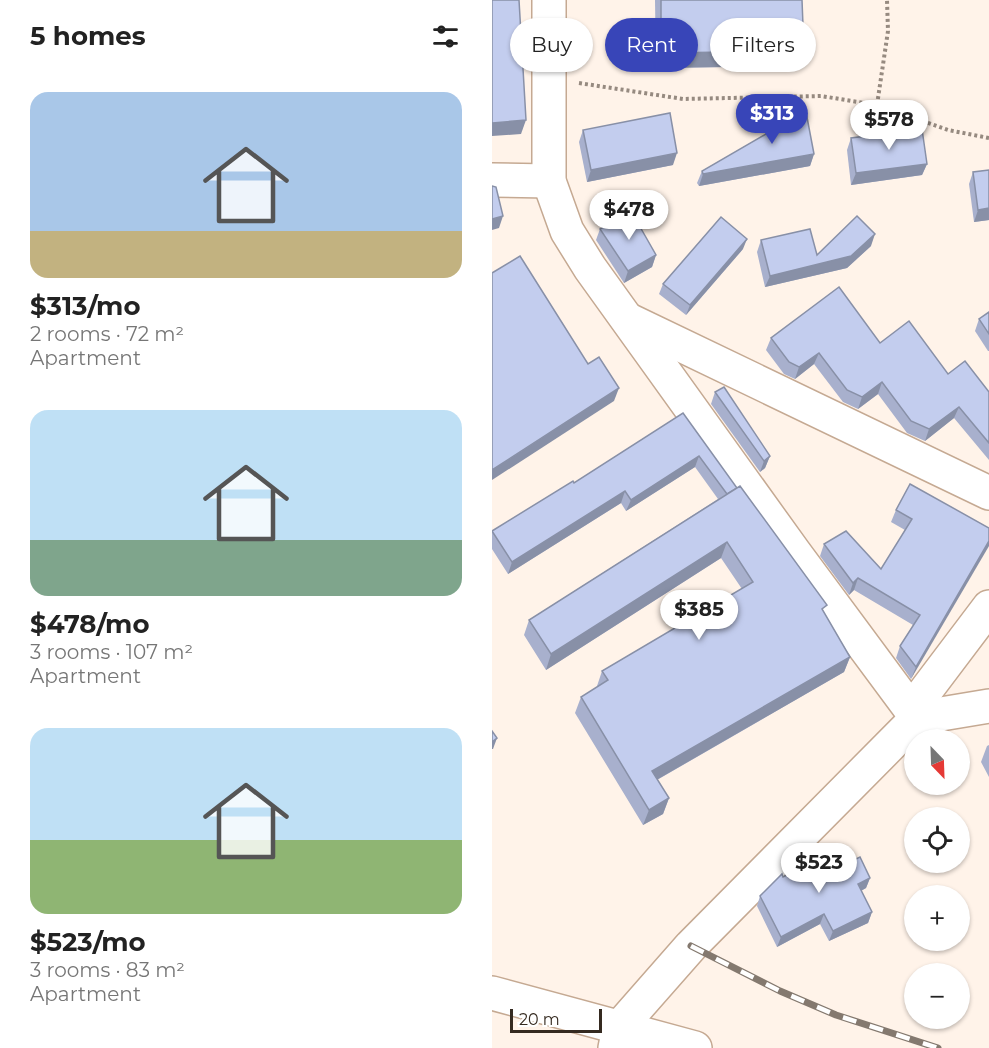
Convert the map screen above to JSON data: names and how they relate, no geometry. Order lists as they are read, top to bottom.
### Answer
{
  "scale_bar": "20 m",
  "north": "bottom right",
  "page": {
    "heading": "5 homes",
    "chip": ["Buy", "Rent", "Filters"],
    "list": [
      {
        "name": "$313/mo",
        "note": "2 rooms · 72 m² · Apartment"
      },
      {
        "name": "$478/mo",
        "note": "3 rooms · 107 m² · Apartment"
      },
      {
        "name": "$523/mo",
        "note": "3 rooms · 83 m² · Apartment"
      }
    ],
    "price": [
      "$313",
      "$578",
      "$478",
      "$385",
      "$523"
    ],
    "map_buttons": ["+", "−"],
    "scale": "20 m"
  }
}
